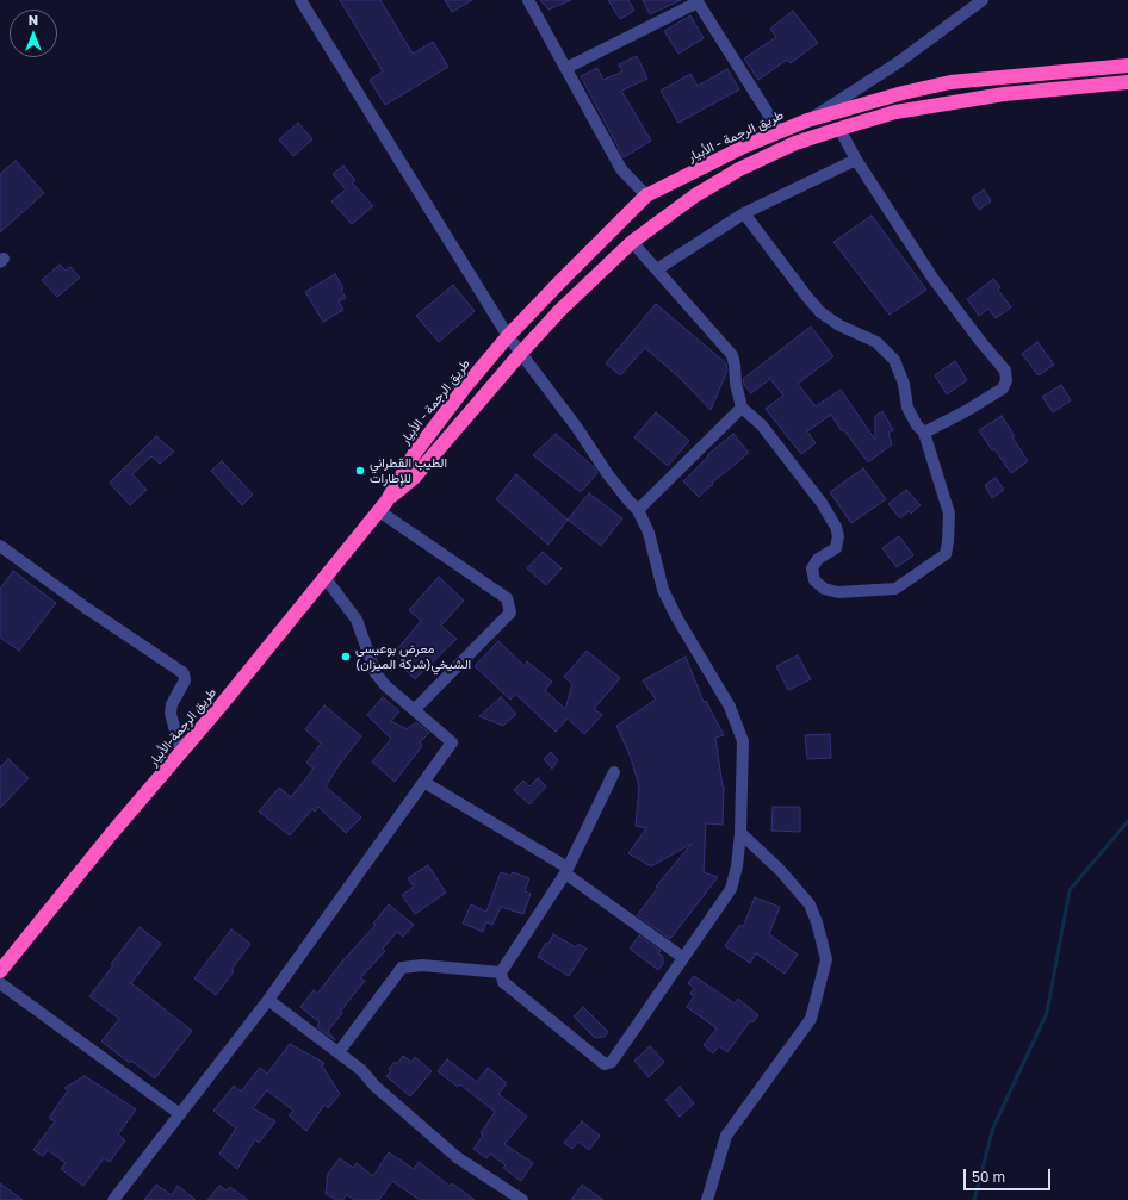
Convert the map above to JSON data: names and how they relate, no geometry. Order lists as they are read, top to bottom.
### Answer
{
  "streets": {
    "highway": ["طريق الرجمة - الأبيار", "طريق الرجمة-الأبيار"]
  },
  "crossings": [
    ["طريق الرجمة - الأبيار", "طريق الرجمة-الأبيار"]
  ],
  "places": ["الطيب القطراني للإطارات", "معرض بوعيسى الشيخي(شركة الميزان)"],
  "scale_bar": "50 m",
  "north": "top"
}
